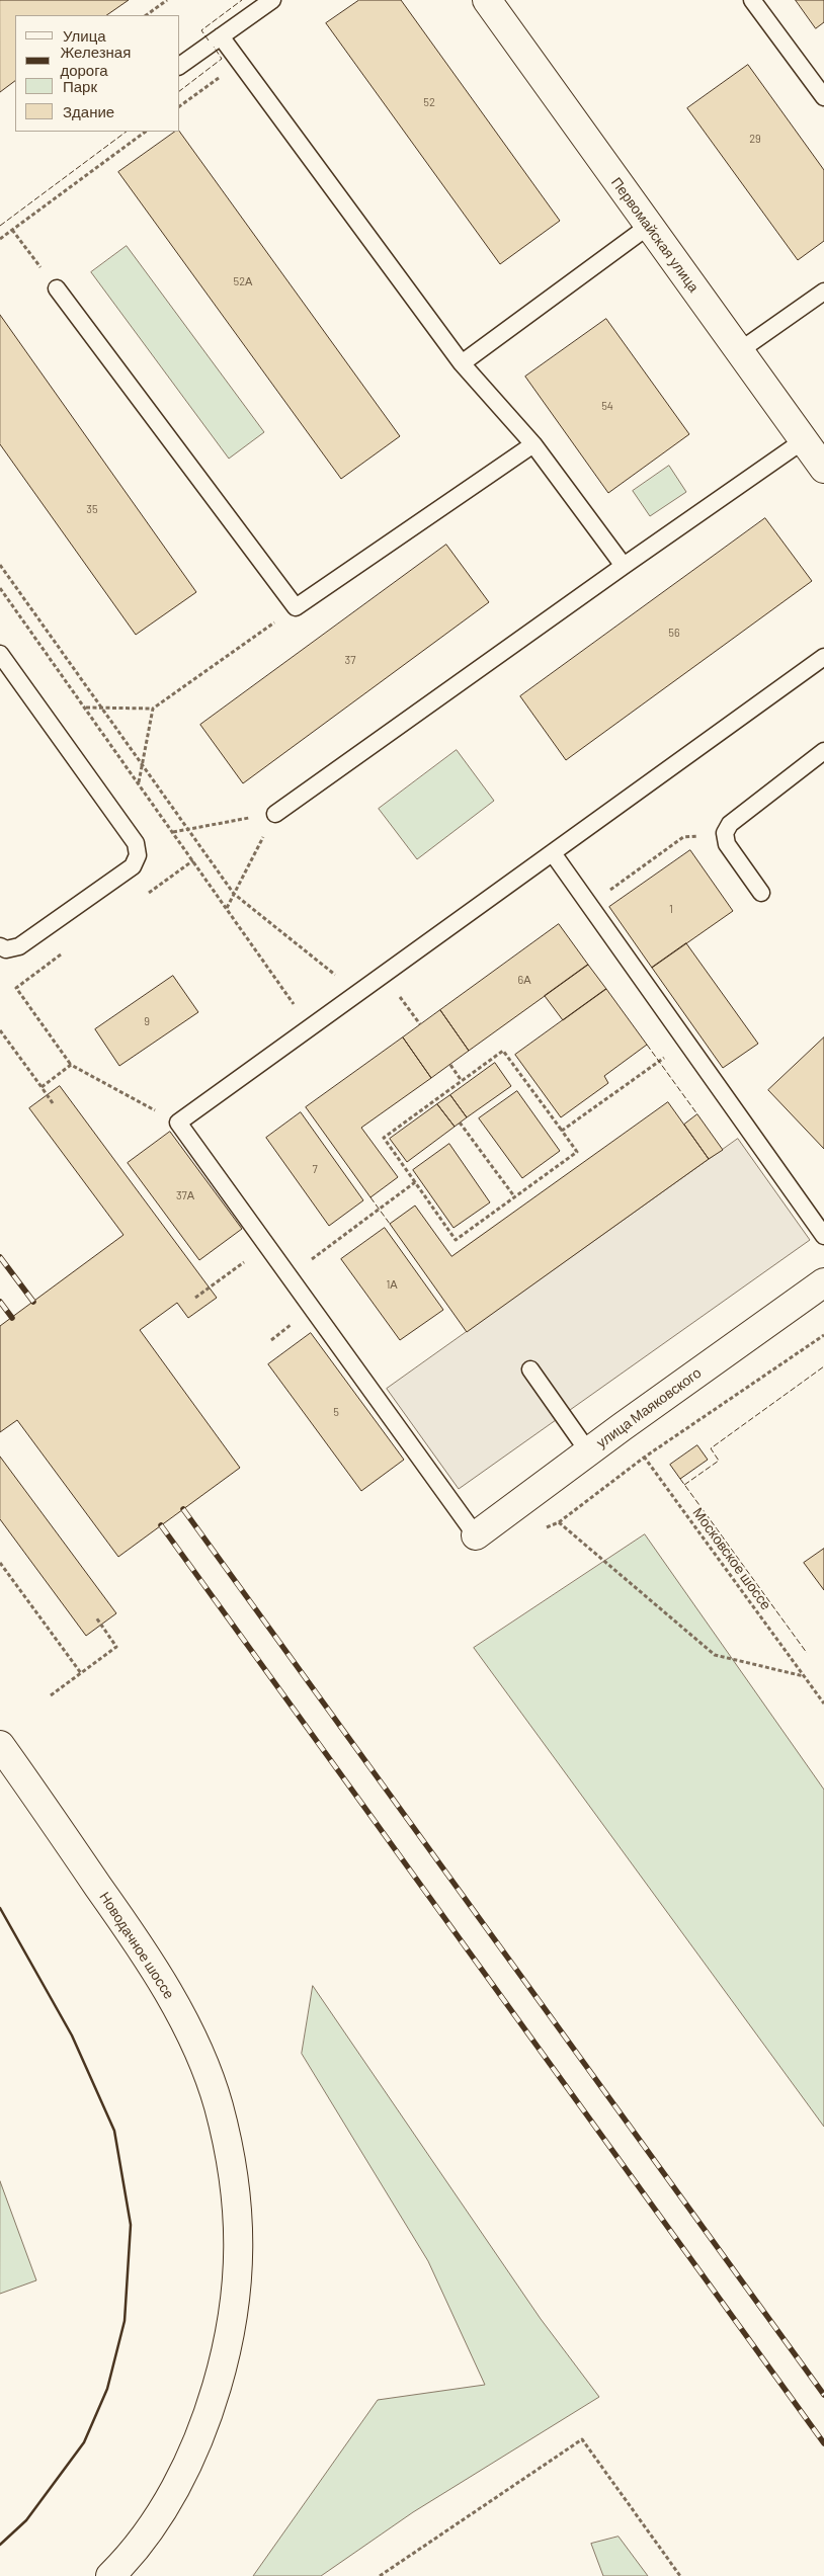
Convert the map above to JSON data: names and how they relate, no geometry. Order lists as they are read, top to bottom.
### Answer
{
  "streets": {
    "street": ["Первомайская улица", "улица Маяковского", "Новодачное шоссе"],
    "path": ["Московское шоссе"]
  },
  "crossings": [
    ["улица Маяковского", "Московское шоссе"]
  ],
  "house_numbers": [
    "52",
    "29",
    "52А",
    "54",
    "35",
    "56",
    "37",
    "1",
    "6А",
    "9",
    "7",
    "37А",
    "1А",
    "5"
  ],
  "legend": [
    "Улица",
    "Железная дорога",
    "Парк",
    "Здание"
  ]
}
